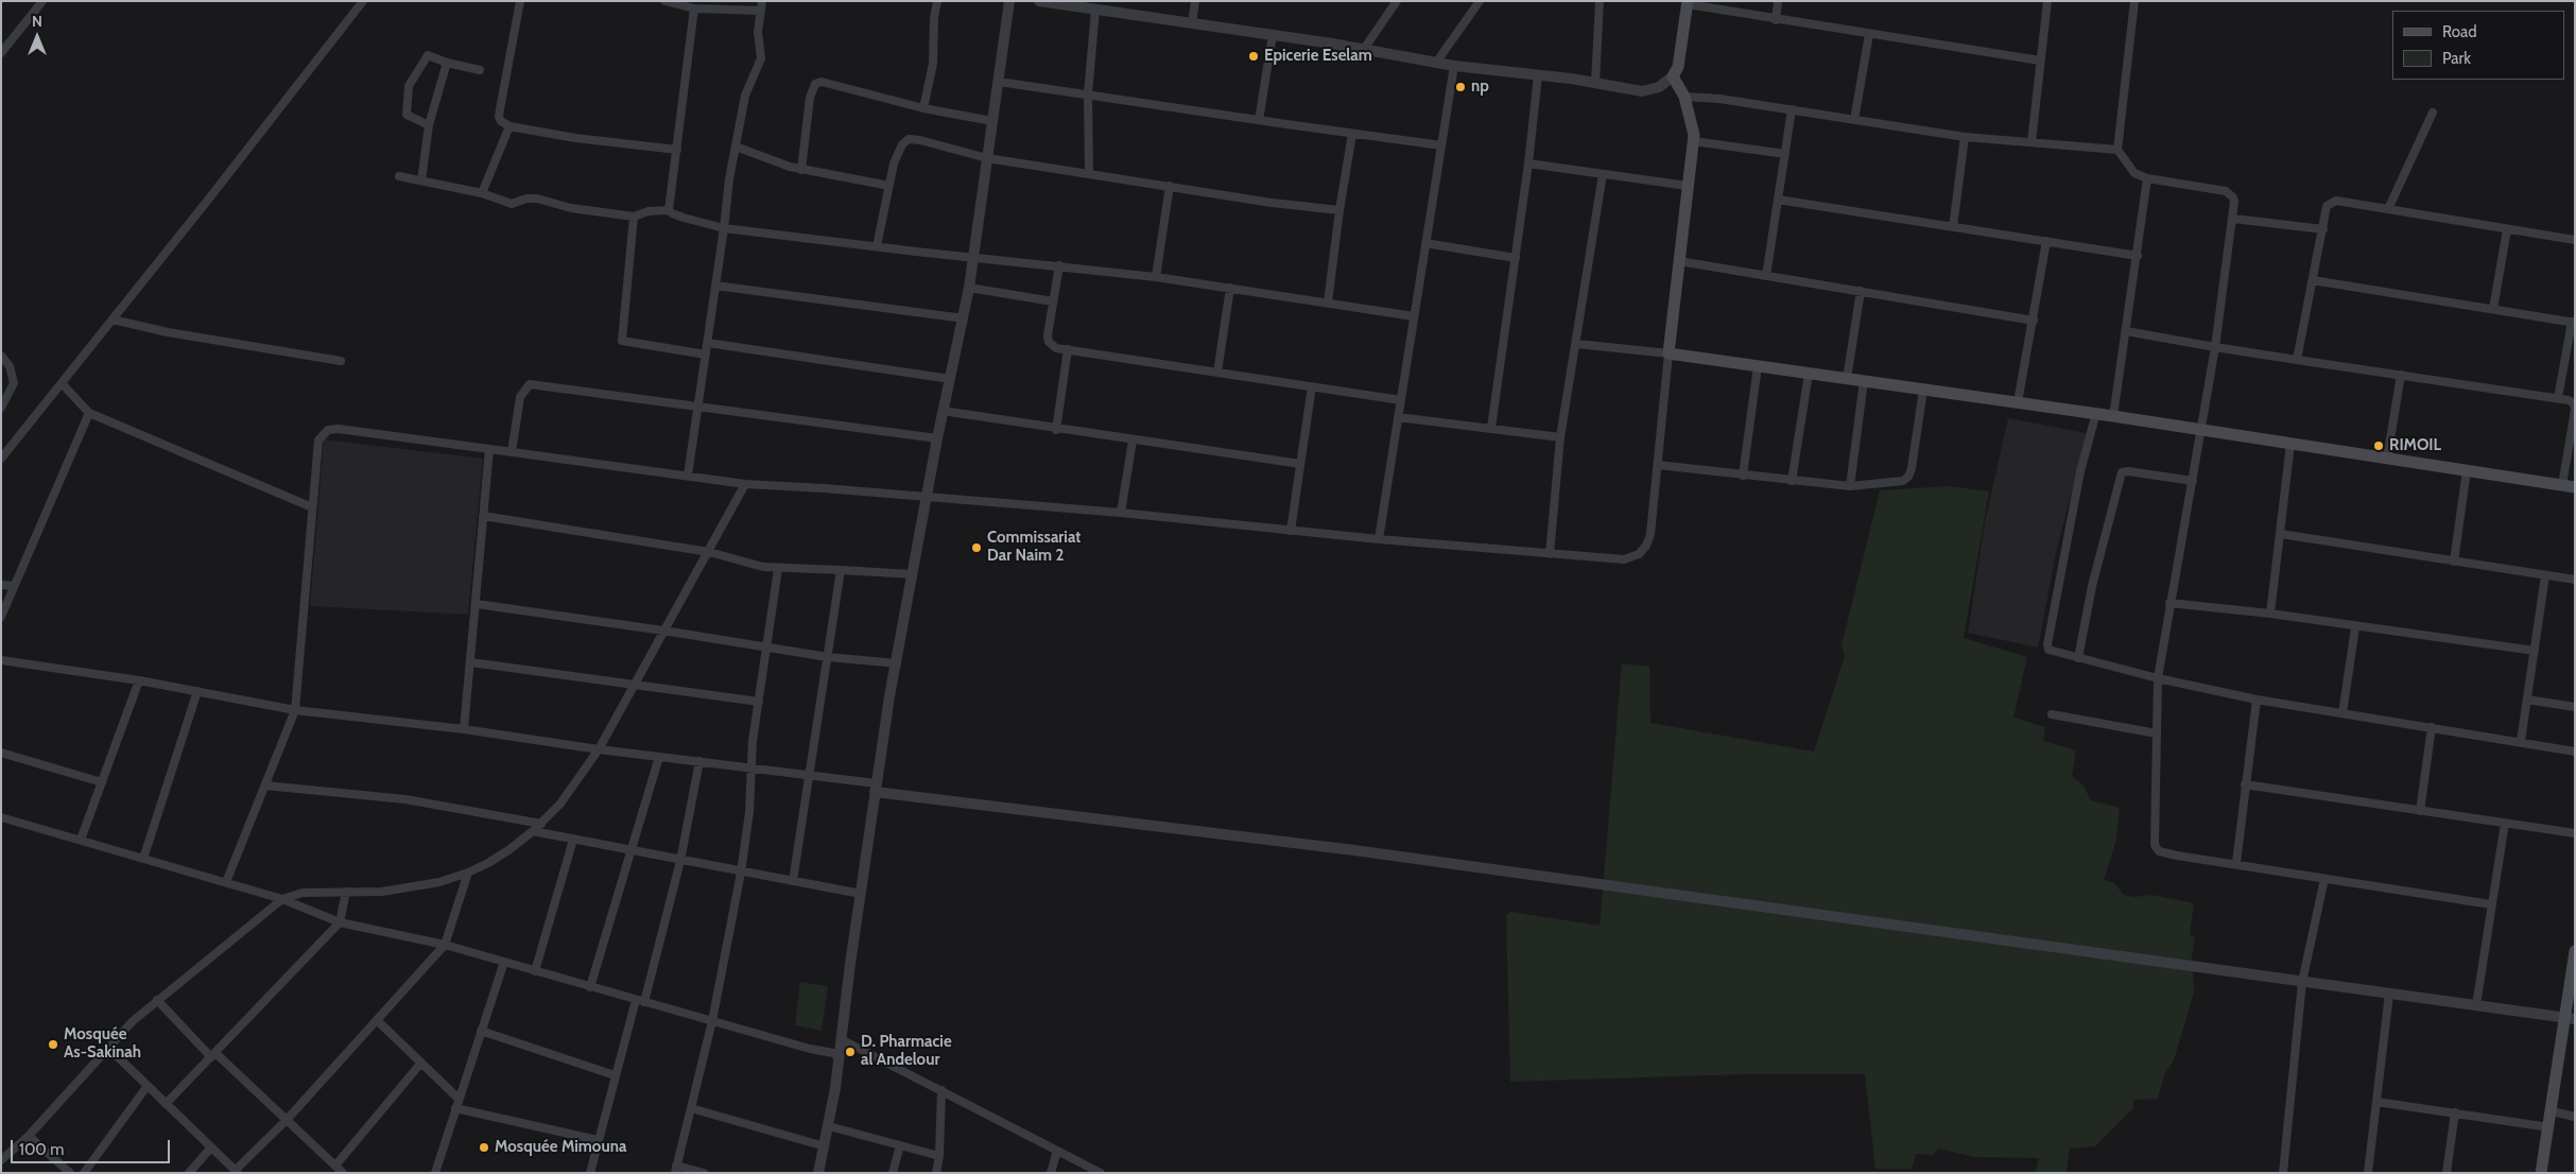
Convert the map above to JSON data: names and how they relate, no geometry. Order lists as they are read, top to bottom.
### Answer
{
  "places": [
    "Epicerie Eselam",
    "np",
    "RIMOIL",
    "Commissariat Dar Naim 2",
    "Mosquée As-Sakinah",
    "D. Pharmacie al Andelour",
    "Mosquée Mimouna"
  ],
  "legend": ["Road", "Park"],
  "scale_bar": "100 m",
  "north": "top"
}
